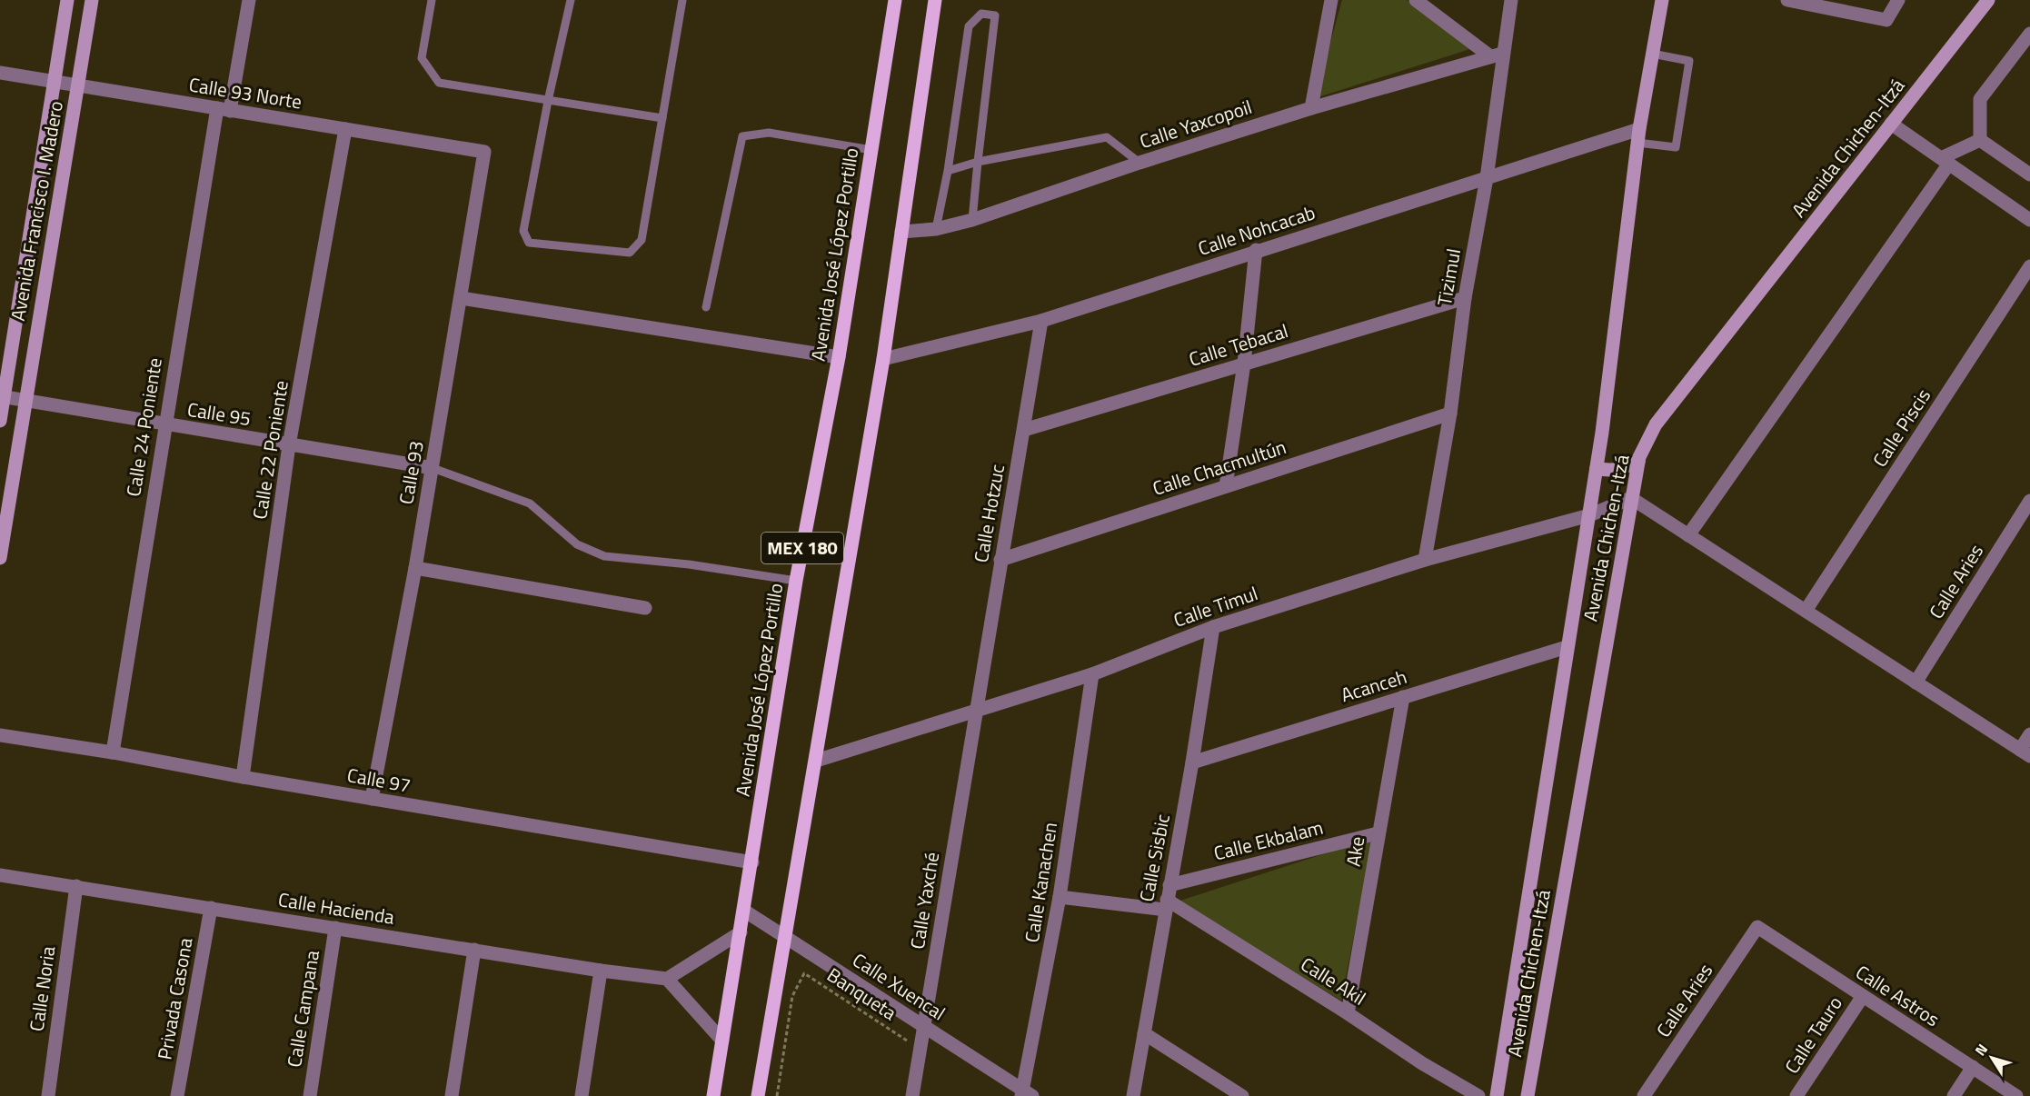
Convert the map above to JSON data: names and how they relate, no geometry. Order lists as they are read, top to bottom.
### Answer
{
  "streets": {
    "main road": [
      "Avenida Chichen-Itzá",
      "Avenida Francisco I. Madero",
      "Avenida José López Portillo",
      "MEX 180"
    ],
    "street": [
      "Calle 93 Norte",
      "Calle Yaxcopoil",
      "Calle Nohcacab",
      "Tizimul",
      "Calle Tebacal",
      "Calle 95",
      "Calle 24 Poniente",
      "Calle Piscis",
      "Calle 22 Poniente",
      "Calle Chacmultún",
      "Calle 93",
      "Calle Hotzuc",
      "Calle Aries",
      "Calle Timul",
      "Acanceh",
      "Calle 97",
      "Calle Ekbalam",
      "Ake",
      "Calle Sisbic",
      "Calle Kanachen",
      "Calle Yaxché",
      "Calle Hacienda",
      "Calle Akil",
      "Calle Xuencal",
      "Calle Noria",
      "Calle Astros",
      "Privada Casona",
      "Calle Campana",
      "Calle Tauro"
    ],
    "path": ["Banqueta"]
  },
  "crossings": [
    ["Calle 93 Norte", "Avenida Francisco I. Madero"],
    ["Calle 93 Norte", "Calle 24 Poniente"],
    ["Calle 93 Norte", "Calle 22 Poniente"],
    ["Calle 93 Norte", "Calle 93"],
    ["Calle Yaxcopoil", "Tizimul"],
    ["Calle Yaxcopoil", "MEX 180"],
    ["Avenida Chichen-Itzá", "Calle Nohcacab"],
    ["Avenida Chichen-Itzá", "Calle Timul"],
    ["Avenida Chichen-Itzá", "Acanceh"],
    ["Avenida Francisco I. Madero", "Calle 95"],
    ["Calle Nohcacab", "Tizimul"],
    ["Calle Nohcacab", "Calle Hotzuc"],
    ["Calle Nohcacab", "MEX 180"],
    ["Avenida José López Portillo", "Calle 97"],
    ["Avenida José López Portillo", "Calle Xuencal"],
    ["Tizimul", "Calle Tebacal"],
    ["Tizimul", "Calle Chacmultún"],
    ["Tizimul", "Calle Timul"],
    ["Calle Tebacal", "Calle Hotzuc"],
    ["Calle 95", "Calle 24 Poniente"],
    ["Calle 95", "Calle 22 Poniente"],
    ["Calle 95", "Calle 93"],
    ["Calle 24 Poniente", "Calle 97"],
    ["Calle 22 Poniente", "Calle 97"],
    ["Calle Chacmultún", "Calle Hotzuc"],
    ["Calle 93", "Calle 97"],
    ["Calle Hotzuc", "Calle Timul"],
    ["Calle Hotzuc", "Calle Yaxché"],
    ["MEX 180", "Calle Timul"],
    ["MEX 180", "Calle Xuencal"],
    ["Calle Aries", "Calle Astros"],
    ["Calle Timul", "Calle Sisbic"],
    ["Calle Timul", "Calle Kanachen"],
    ["Calle Timul", "Calle Yaxché"],
    ["Acanceh", "Ake"],
    ["Acanceh", "Calle Sisbic"],
    ["Calle Ekbalam", "Ake"],
    ["Calle Ekbalam", "Calle Sisbic"],
    ["Ake", "Calle Akil"],
    ["Calle Sisbic", "Calle Akil"],
    ["Calle Kanachen", "Calle Xuencal"],
    ["Calle Yaxché", "Calle Xuencal"],
    ["Calle Hacienda", "Calle Noria"],
    ["Calle Hacienda", "Privada Casona"],
    ["Calle Hacienda", "Calle Campana"],
    ["Calle Astros", "Calle Tauro"]
  ],
  "north": "top left"
}
